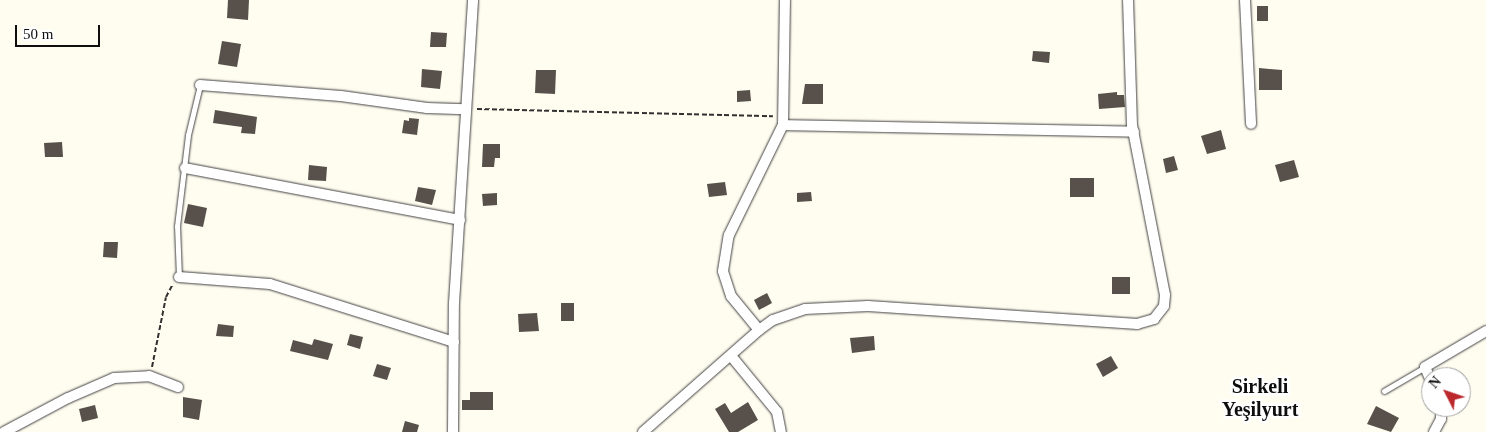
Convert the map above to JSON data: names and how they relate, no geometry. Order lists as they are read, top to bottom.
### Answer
{
  "districts": ["Sirkeli Yeşilyurt"],
  "scale_bar": "50 m",
  "north": "top left"
}
